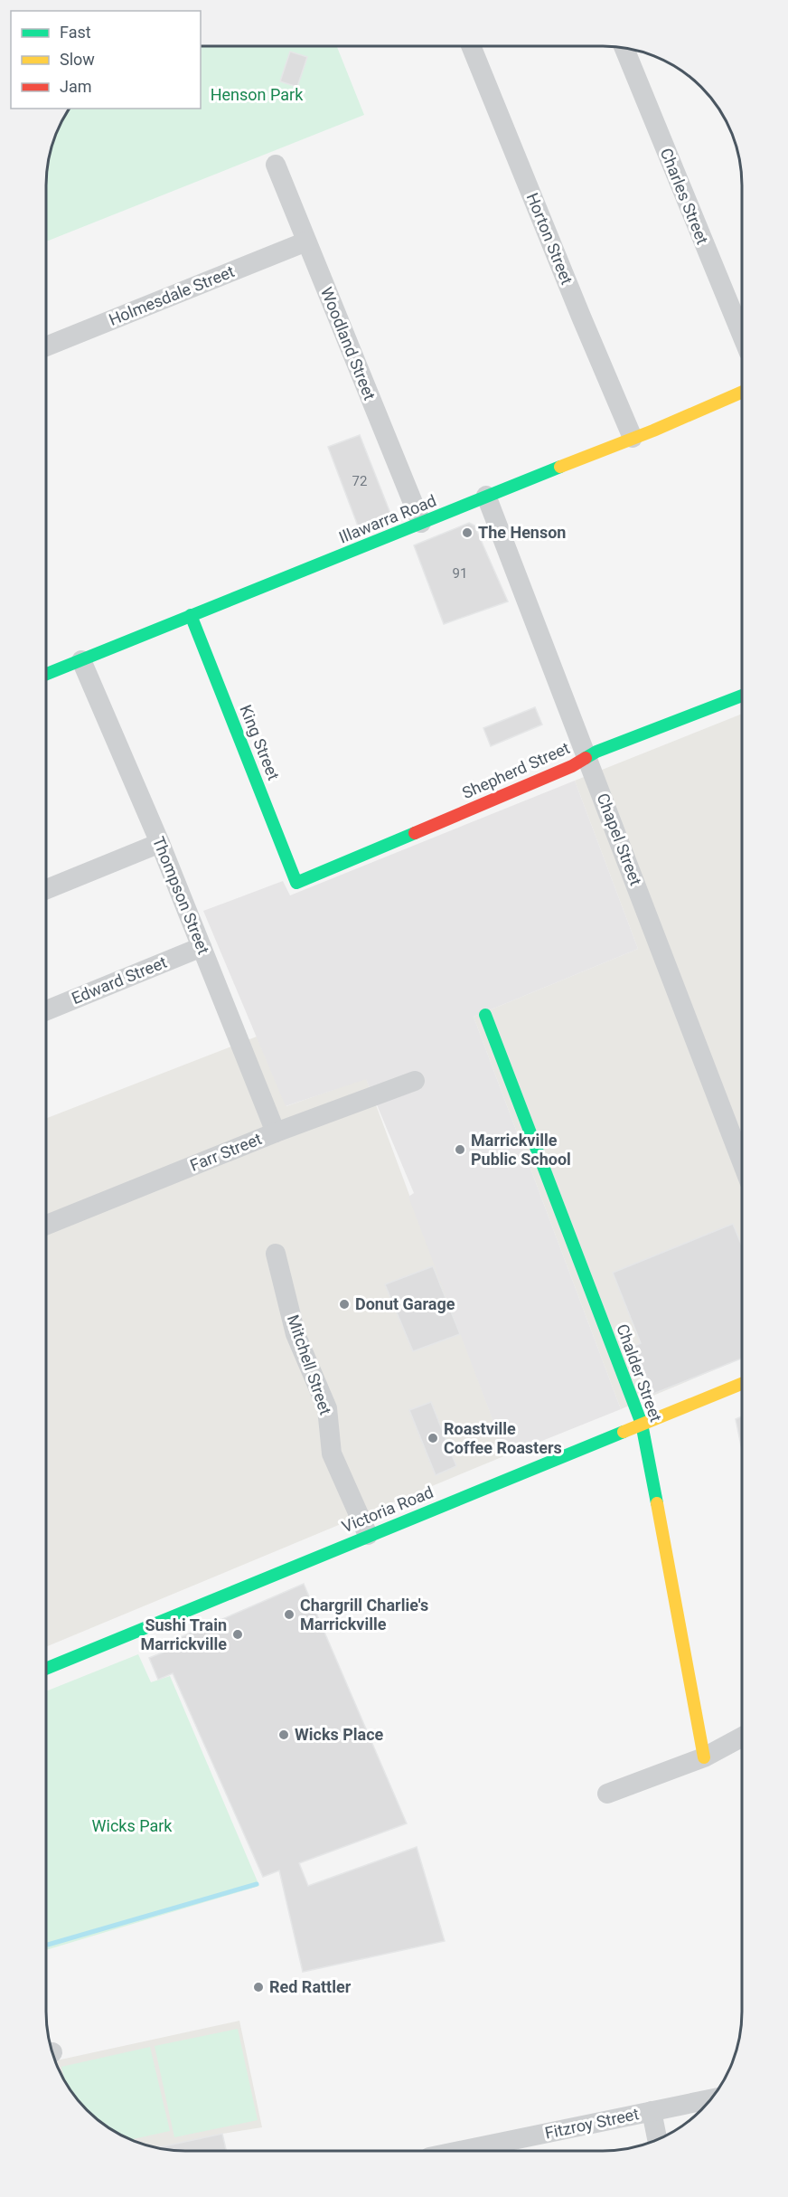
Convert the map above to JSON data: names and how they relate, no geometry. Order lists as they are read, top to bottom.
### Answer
{
  "streets": {
    "street": [
      "Charles Street",
      "Horton Street",
      "Holmesdale Street",
      "Woodland Street",
      "Illawarra Road",
      "King Street",
      "Shepherd Street",
      "Chapel Street",
      "Thompson Street",
      "Edward Street",
      "Farr Street",
      "Mitchell Street",
      "Chalder Street",
      "Victoria Road",
      "Fitzroy Street"
    ]
  },
  "crossings": [
    ["Horton Street", "Illawarra Road"],
    ["Holmesdale Street", "Woodland Street"],
    ["Woodland Street", "Illawarra Road"],
    ["Illawarra Road", "King Street"],
    ["Illawarra Road", "Chapel Street"],
    ["Illawarra Road", "Thompson Street"],
    ["King Street", "Shepherd Street"],
    ["Shepherd Street", "Chapel Street"],
    ["Thompson Street", "Edward Street"],
    ["Thompson Street", "Farr Street"],
    ["Mitchell Street", "Victoria Road"],
    ["Chalder Street", "Victoria Road"]
  ],
  "parks": ["Henson Park", "Wicks Park"],
  "places": [
    "The Henson",
    "Marrickville Public School",
    "Donut Garage",
    "Roastville Coffee Roasters",
    "Chargrill Charlie's Marrickville",
    "Sushi Train Marrickville",
    "Wicks Place",
    "Red Rattler"
  ],
  "house_numbers": ["72", "91"],
  "legend": ["Fast", "Slow", "Jam"]
}
